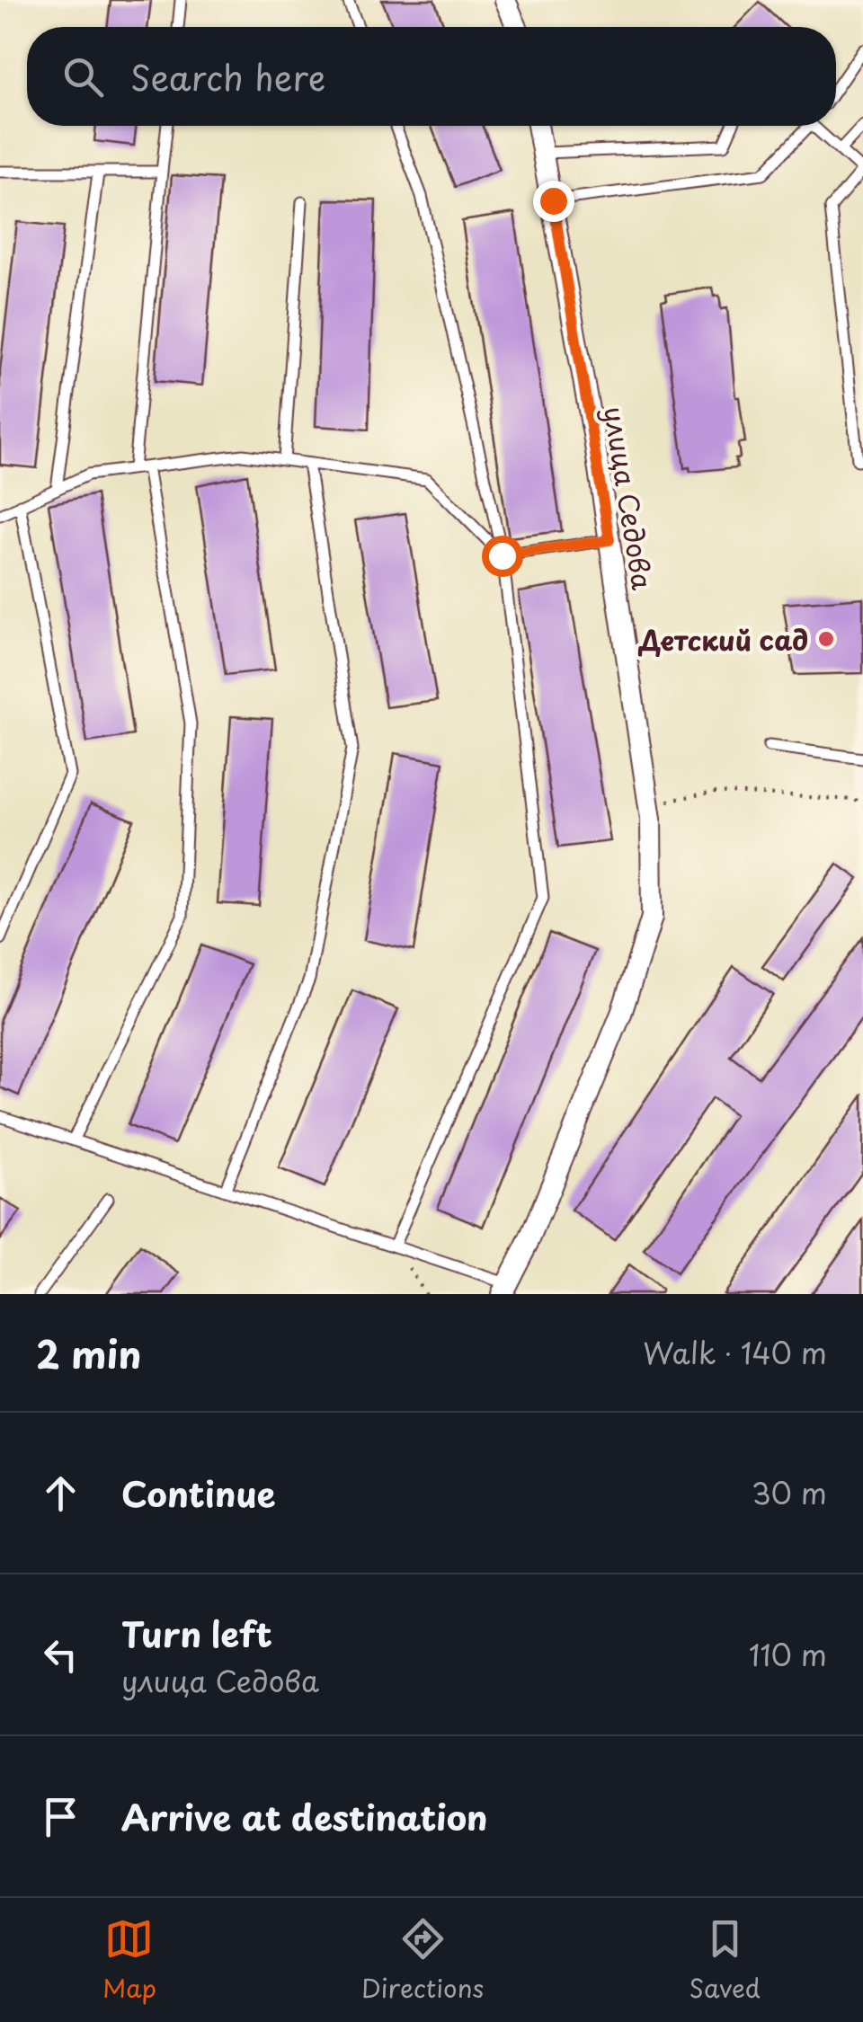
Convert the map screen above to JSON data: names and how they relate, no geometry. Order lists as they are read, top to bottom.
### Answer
{
  "streets": {
    "street": ["улица Седова"]
  },
  "places": ["Детский сад"],
  "page": {
    "search": "Search here",
    "heading": ["2 min", "Walk · 140 m"],
    "list": [
      ["Continue", "30 m"],
      ["Turn left", "улица Седова", "110 m"],
      "Arrive at destination"
    ],
    "nav": ["Map", "Directions", "Saved"]
  }
}
